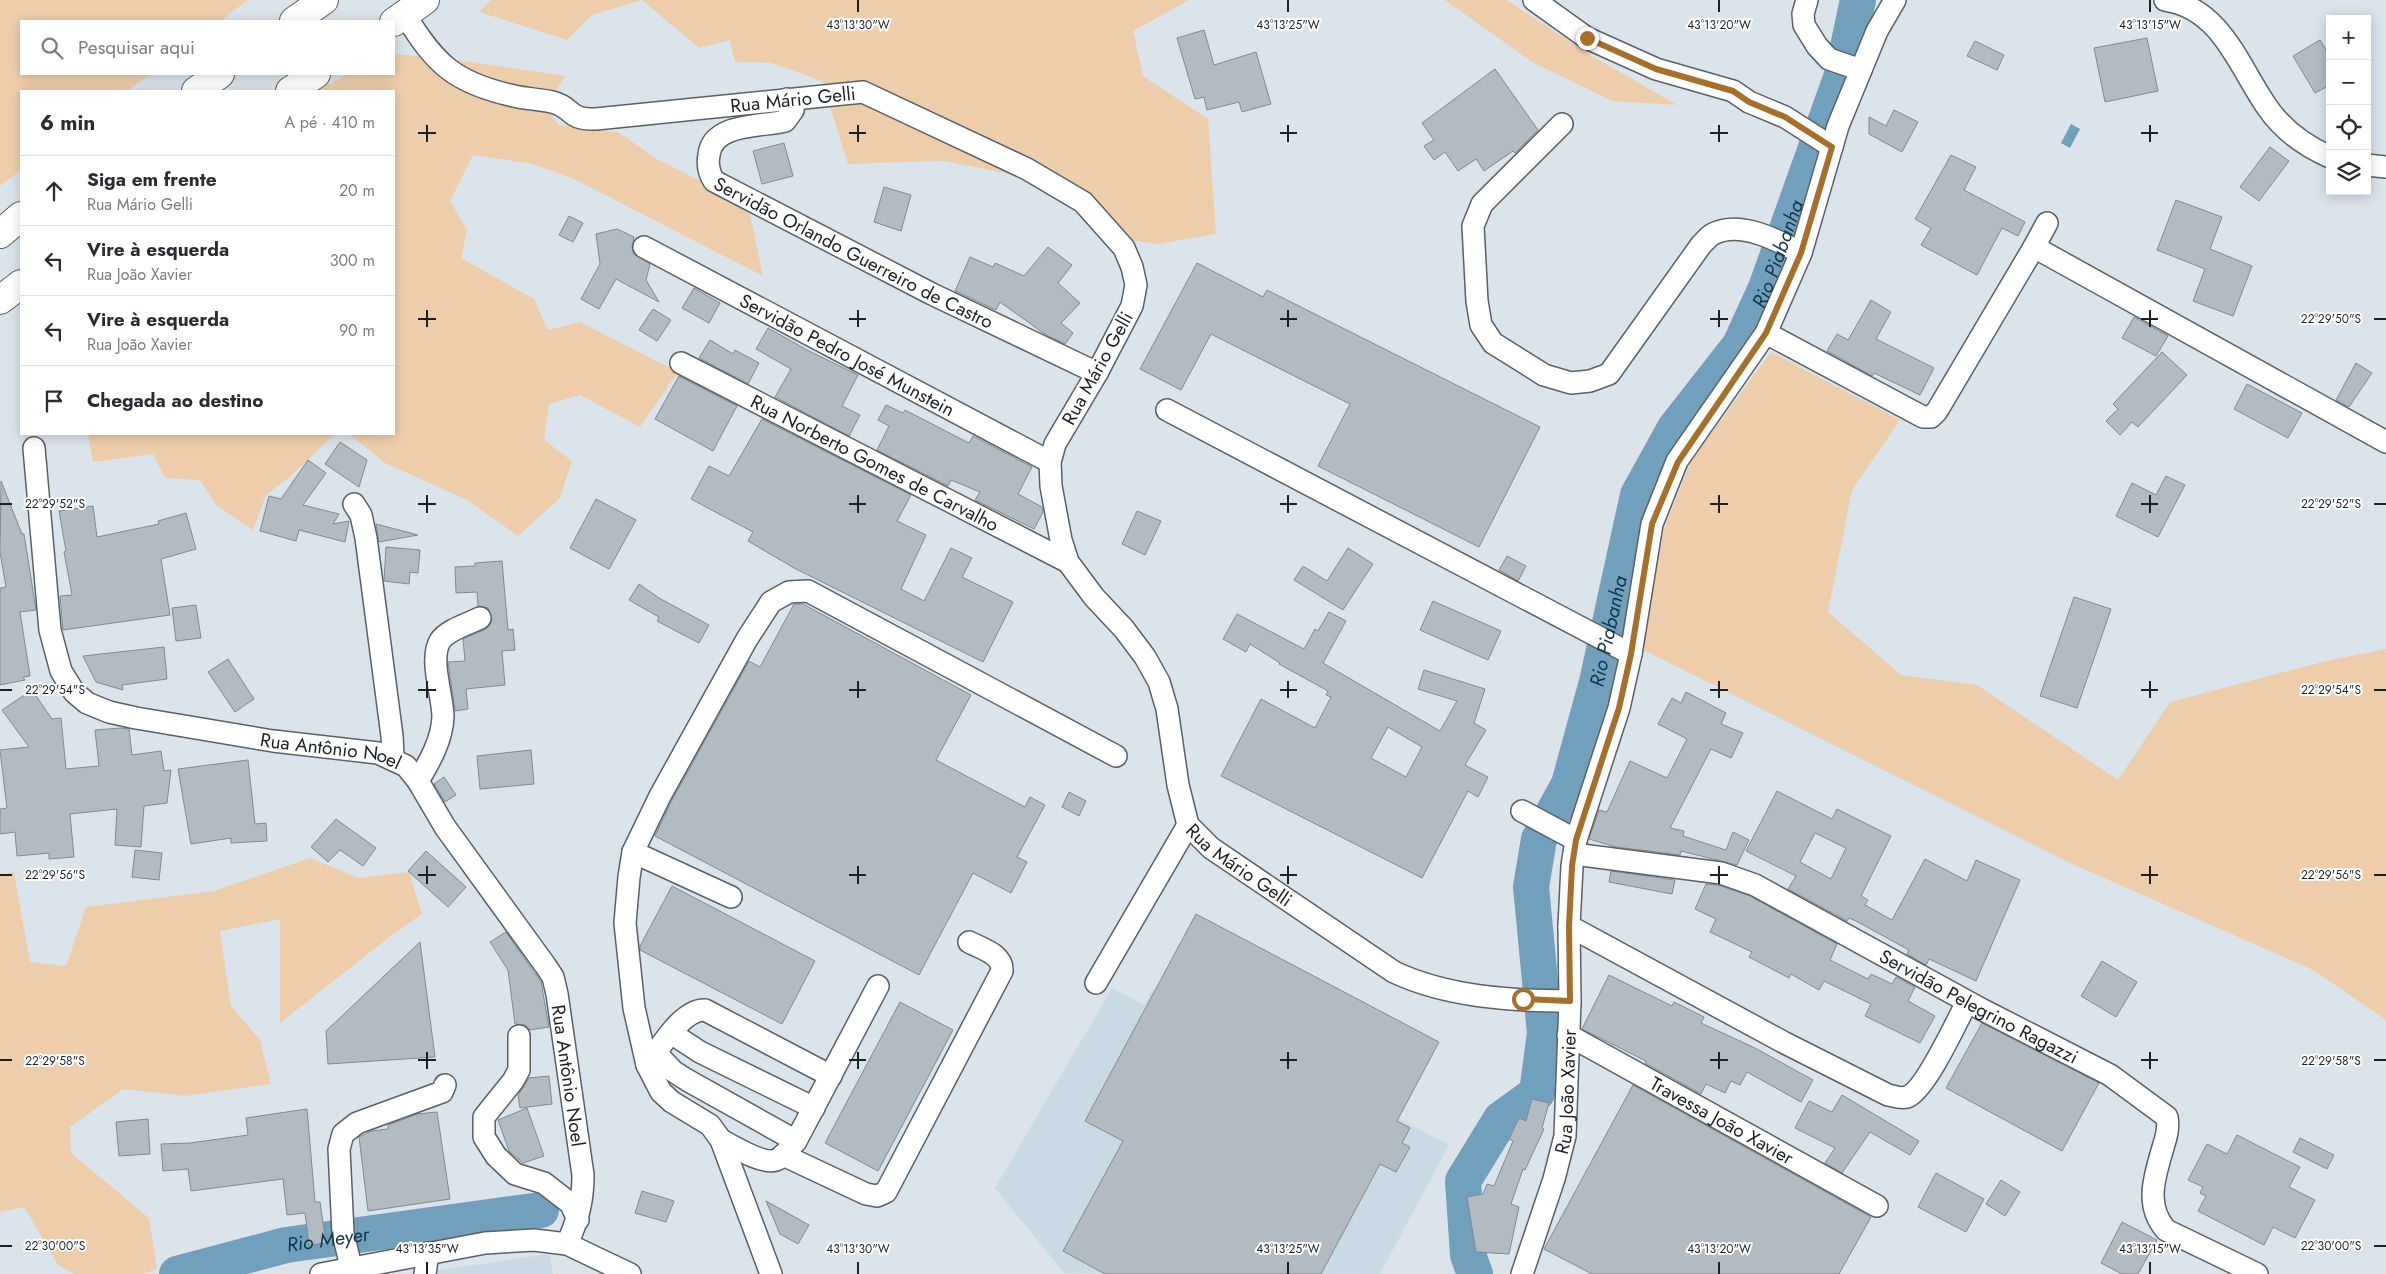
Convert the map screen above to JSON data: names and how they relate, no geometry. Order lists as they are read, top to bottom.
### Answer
{
  "streets": {
    "street": [
      "Rua Mário Gelli",
      "Servidão Orlando Guerreiro de Castro",
      "Servidão Pedro José Munstein",
      "Rua Norberto Gomes de Carvalho",
      "Rua Antônio Noel",
      "Servidão Pelegrino Ragazzi",
      "Rua João Xavier",
      "Travessa João Xavier"
    ]
  },
  "crossings": [
    ["Rua Mário Gelli", "Servidão Orlando Guerreiro de Castro"],
    ["Rua Mário Gelli", "Servidão Pedro José Munstein"],
    ["Rua Mário Gelli", "Rua Norberto Gomes de Carvalho"],
    ["Rua Mário Gelli", "Rua João Xavier"],
    ["Servidão Pelegrino Ragazzi", "Rua João Xavier"],
    ["Rua João Xavier", "Travessa João Xavier"]
  ],
  "water": ["Rio Piabanha", "Rio Meyer"],
  "page": {
    "map_buttons": ["+", "−"],
    "search": "Pesquisar aqui",
    "heading": ["6 min", "A pé · 410 m"],
    "list": [
      ["Siga em frente", "Rua Mário Gelli", "20 m"],
      ["Vire à esquerda", "Rua João Xavier", "300 m"],
      ["Vire à esquerda", "Rua João Xavier", "90 m"],
      "Chegada ao destino"
    ]
  },
  "coordinates": [
    "43°13'30\"W",
    "43°13'25\"W",
    "43°13'20\"W",
    "43°13'15\"W",
    "22°29'50\"S",
    "22°29'52\"S",
    "22°29'54\"S",
    "22°29'56\"S",
    "22°29'58\"S",
    "22°30'00\"S",
    "43°13'35\"W"
  ]
}
